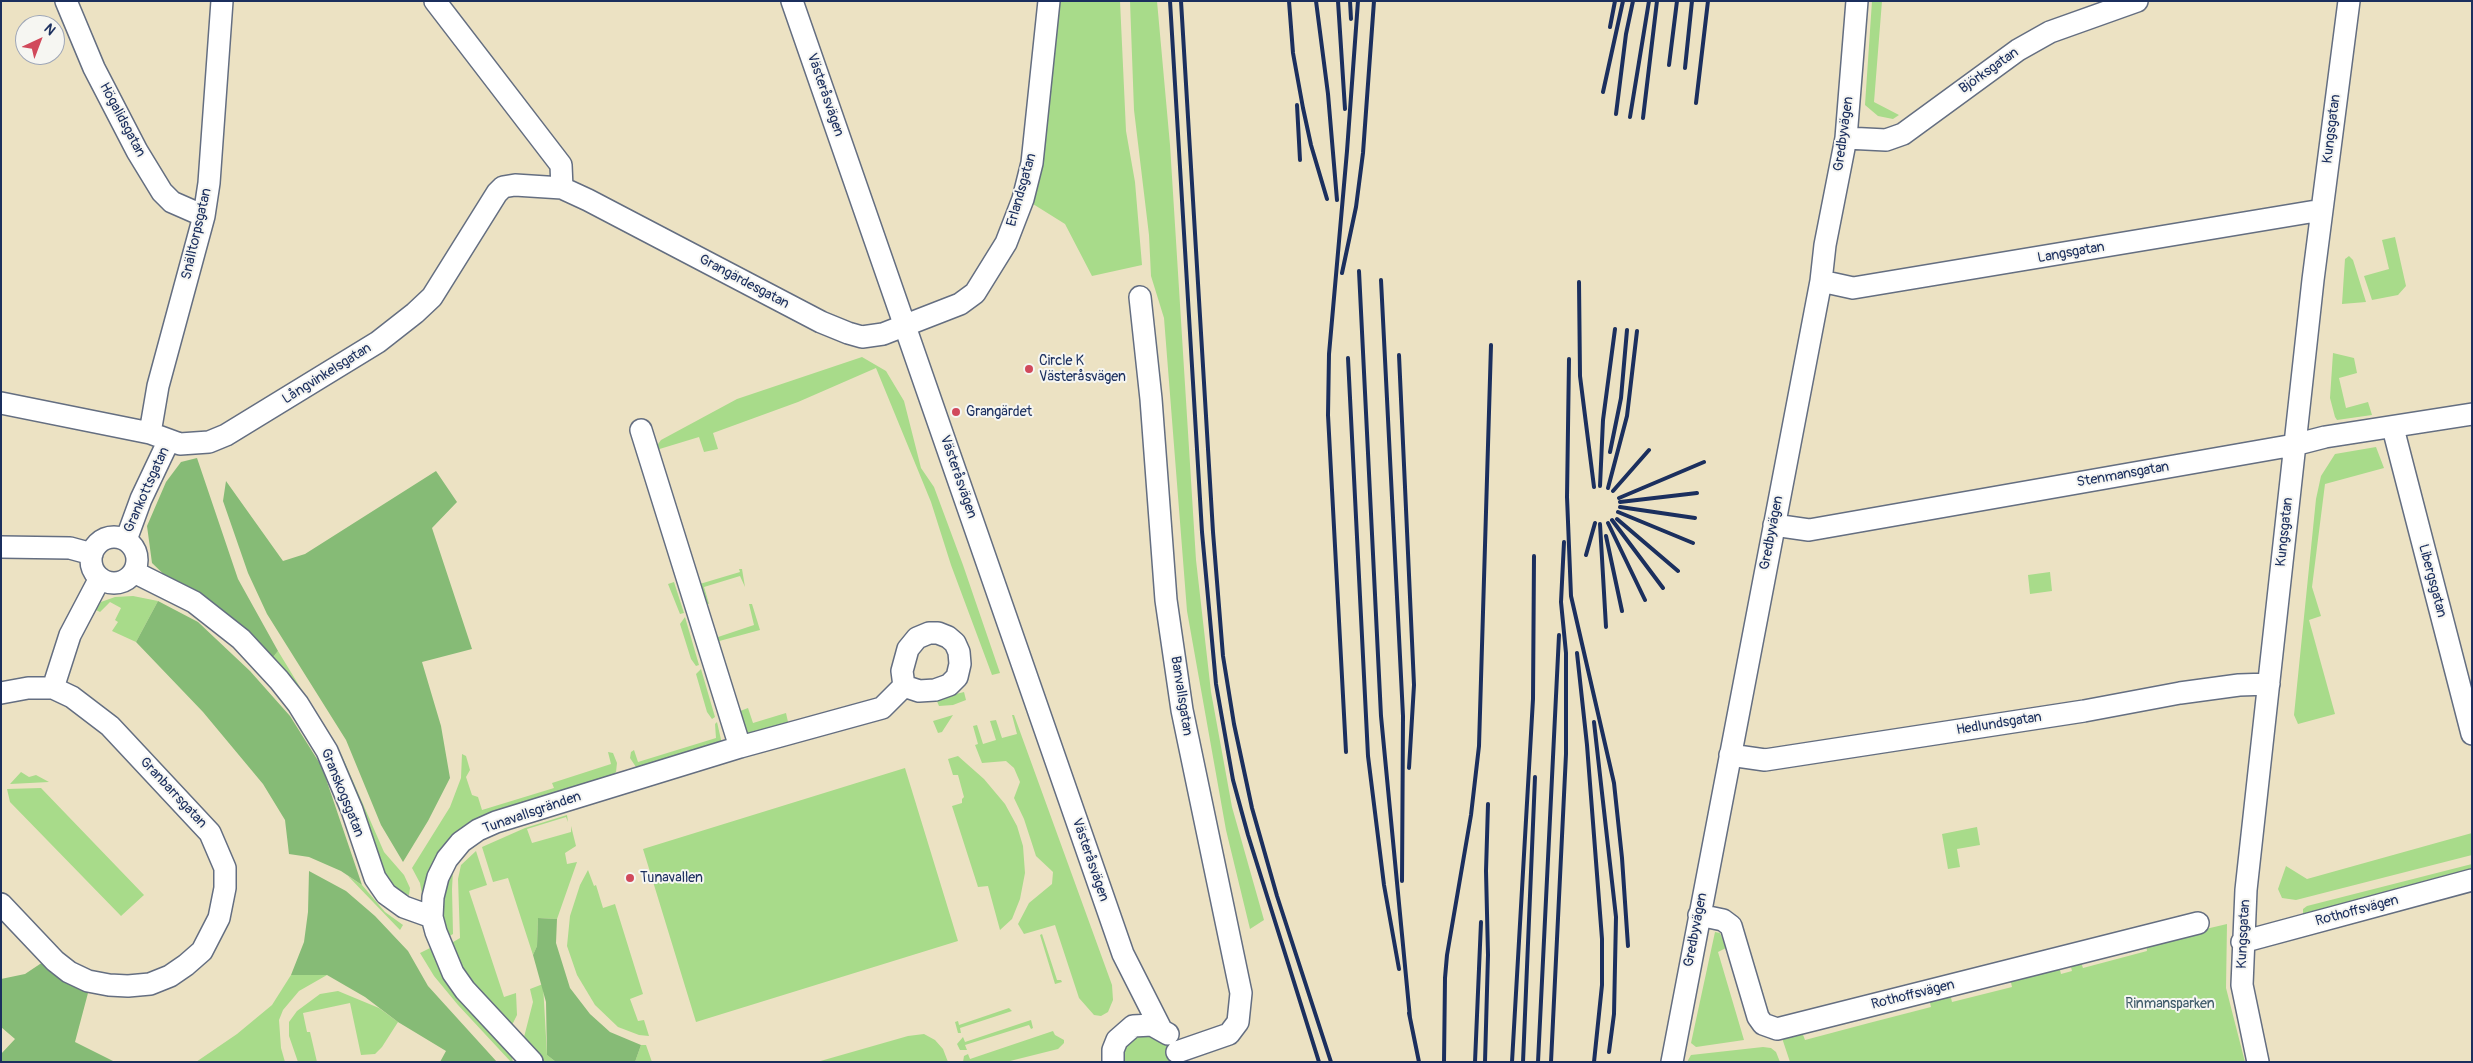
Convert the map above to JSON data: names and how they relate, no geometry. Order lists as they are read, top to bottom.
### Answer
{
  "streets": {
    "street": [
      "Björksgatan",
      "Västeråsvägen",
      "Högalidsgatan",
      "Kungsgatan",
      "Gredbyvägen",
      "Erlandsgatan",
      "Snälltorpsgatan",
      "Langsgatan",
      "Grangärdesgatan",
      "Långvinkelsgatan",
      "Stenmansgatan",
      "Grankottsgatan",
      "Libergsgatan",
      "Banvallsgatan",
      "Hedlundsgatan",
      "Granbarrsgatan",
      "Granskogsgatan",
      "Tunavallsgränden",
      "Rothoffsvägen"
    ]
  },
  "crossings": [
    ["Björksgatan", "Gredbyvägen"],
    ["Västeråsvägen", "Erlandsgatan"],
    ["Västeråsvägen", "Grangärdesgatan"],
    ["Västeråsvägen", "Banvallsgatan"],
    ["Högalidsgatan", "Snälltorpsgatan"],
    ["Kungsgatan", "Langsgatan"],
    ["Kungsgatan", "Stenmansgatan"],
    ["Kungsgatan", "Hedlundsgatan"],
    ["Kungsgatan", "Rothoffsvägen"],
    ["Gredbyvägen", "Langsgatan"],
    ["Gredbyvägen", "Stenmansgatan"],
    ["Gredbyvägen", "Hedlundsgatan"],
    ["Gredbyvägen", "Rothoffsvägen"],
    ["Erlandsgatan", "Grangärdesgatan"],
    ["Snälltorpsgatan", "Långvinkelsgatan"],
    ["Snälltorpsgatan", "Grankottsgatan"],
    ["Grangärdesgatan", "Långvinkelsgatan"],
    ["Långvinkelsgatan", "Grankottsgatan"],
    ["Stenmansgatan", "Libergsgatan"],
    ["Grankottsgatan", "Granskogsgatan"],
    ["Granskogsgatan", "Tunavallsgränden"]
  ],
  "parks": ["Rinmansparken"],
  "places": ["Circle K Västeråsvägen", "Grangärdet", "Tunavallen"],
  "north": "top right"
}
